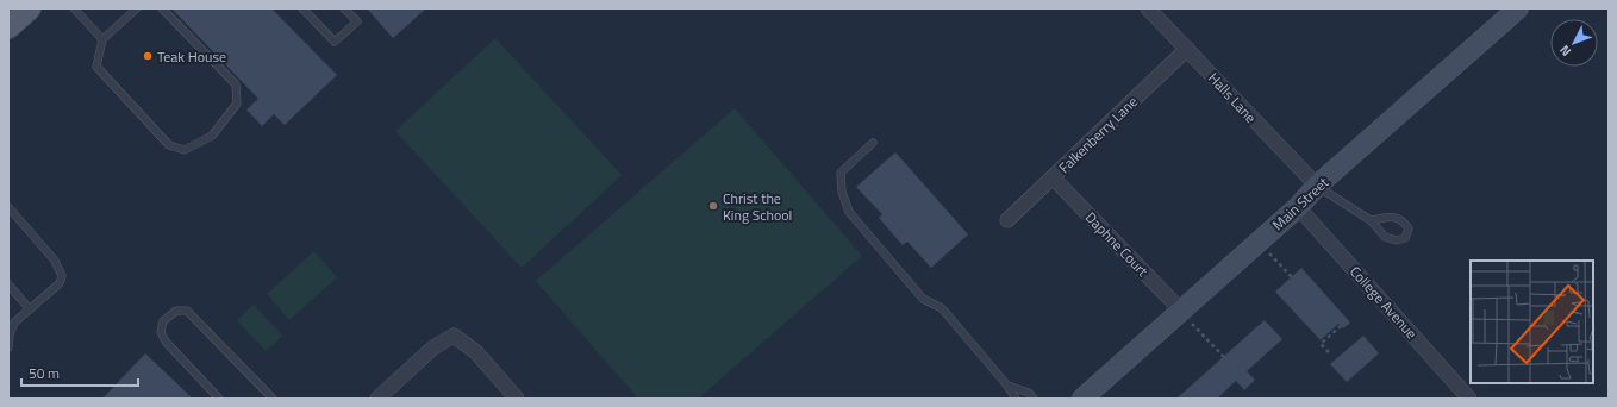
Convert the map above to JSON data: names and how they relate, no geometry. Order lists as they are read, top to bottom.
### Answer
{
  "streets": {
    "main road": ["Main Street"],
    "street": [
      "Halls Lane",
      "Falkenberry Lane",
      "Daphne Court",
      "College Avenue"
    ]
  },
  "crossings": [
    ["Halls Lane", "Falkenberry Lane"],
    ["Halls Lane", "Main Street"],
    ["Falkenberry Lane", "Daphne Court"],
    ["Main Street", "Daphne Court"],
    ["Main Street", "College Avenue"]
  ],
  "places": ["Teak House", "Christ the King School"],
  "scale_bar": "50 m",
  "north": "bottom left"
}
